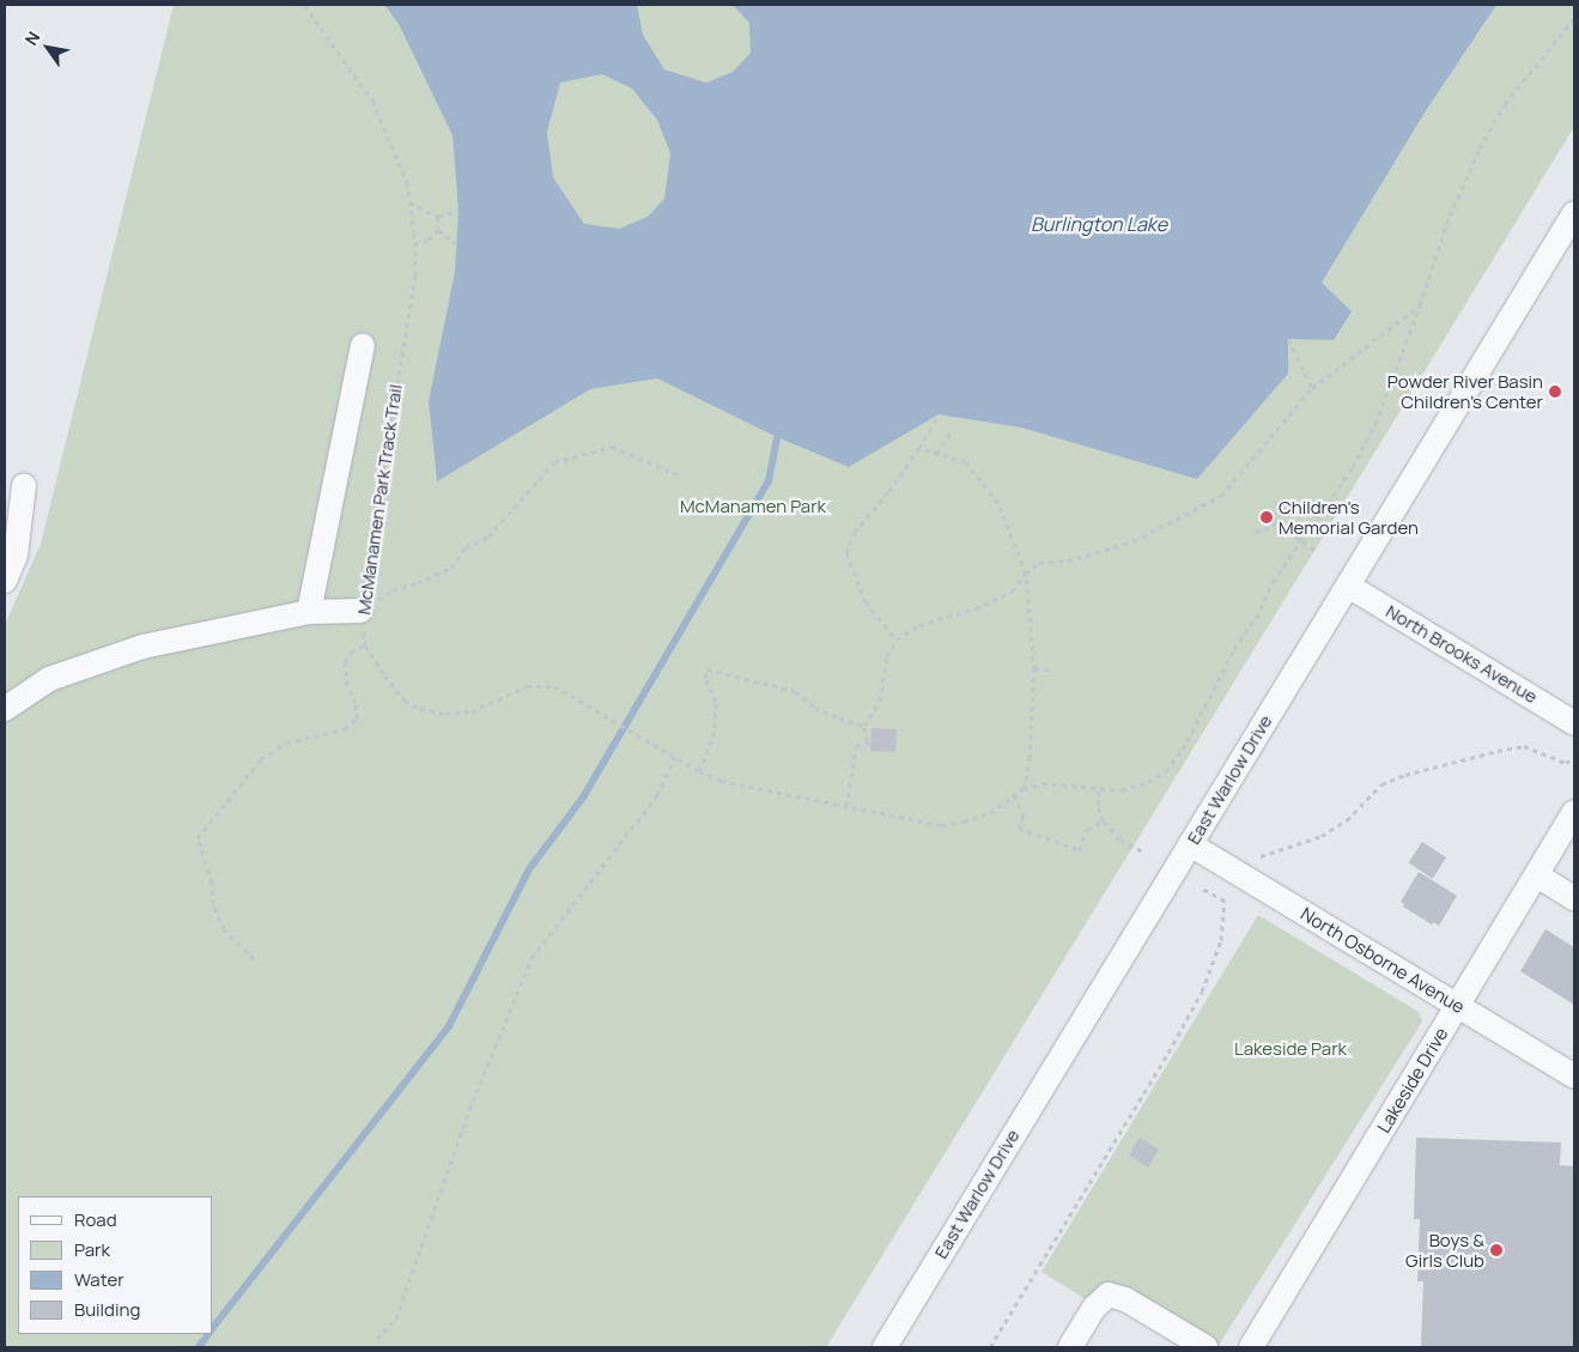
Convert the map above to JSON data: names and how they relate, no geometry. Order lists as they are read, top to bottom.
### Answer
{
  "streets": {
    "street": [
      "North Brooks Avenue",
      "East Warlow Drive",
      "North Osborne Avenue",
      "Lakeside Drive"
    ],
    "path": ["McManamen Park Track Trail"]
  },
  "crossings": [
    ["North Brooks Avenue", "East Warlow Drive"],
    ["East Warlow Drive", "North Osborne Avenue"],
    ["North Osborne Avenue", "Lakeside Drive"]
  ],
  "water": ["Burlington Lake"],
  "parks": ["McManamen Park", "Lakeside Park"],
  "places": ["Powder River Basin Children's Center", "Children's Memorial Garden", "Boys & Girls Club"],
  "legend": [
    "Road",
    "Park",
    "Water",
    "Building"
  ],
  "north": "top left"
}
